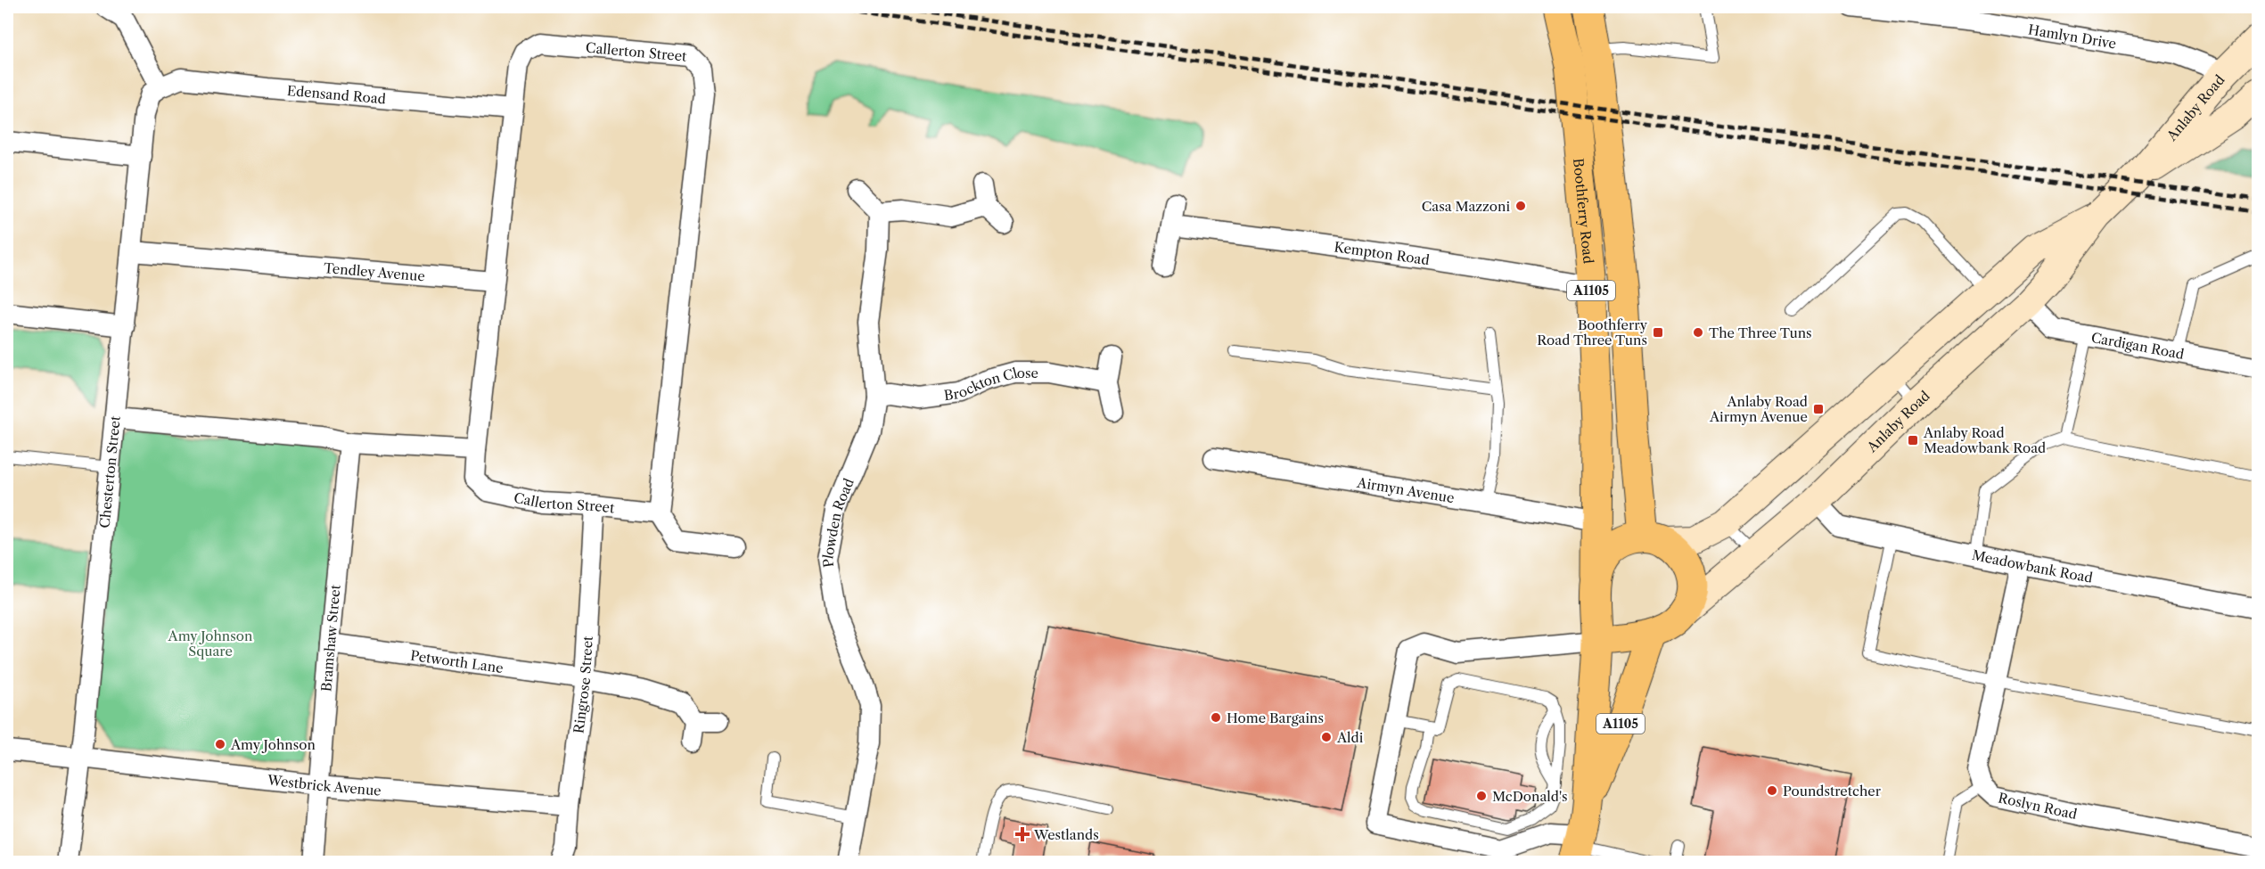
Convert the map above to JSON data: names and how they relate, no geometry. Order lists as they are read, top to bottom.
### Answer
{
  "streets": {
    "main road": ["Anlaby Road", "Boothferry Road", "A1105"],
    "street": [
      "Hamlyn Drive",
      "Callerton Street",
      "Edensand Road",
      "Kempton Road",
      "Tendley Avenue",
      "Cardigan Road",
      "Brockton Close",
      "Chesterton Street",
      "Airmyn Avenue",
      "Plowden Road",
      "Meadowbank Road",
      "Bramshaw Street",
      "Petworth Lane",
      "Ringrose Street",
      "Westbrick Avenue",
      "Roslyn Road"
    ]
  },
  "crossings": [
    ["Hamlyn Drive", "Anlaby Road"],
    ["Callerton Street", "Edensand Road"],
    ["Callerton Street", "Tendley Avenue"],
    ["Callerton Street", "Ringrose Street"],
    ["Edensand Road", "Chesterton Street"],
    ["Anlaby Road", "Boothferry Road"],
    ["Anlaby Road", "A1105"],
    ["Anlaby Road", "Cardigan Road"],
    ["Anlaby Road", "Meadowbank Road"],
    ["Boothferry Road", "Kempton Road"],
    ["Boothferry Road", "A1105"],
    ["Boothferry Road", "Airmyn Avenue"],
    ["Tendley Avenue", "Chesterton Street"],
    ["Brockton Close", "Plowden Road"],
    ["Chesterton Street", "Westbrick Avenue"],
    ["Meadowbank Road", "Roslyn Road"],
    ["Bramshaw Street", "Petworth Lane"],
    ["Bramshaw Street", "Westbrick Avenue"],
    ["Petworth Lane", "Ringrose Street"],
    ["Ringrose Street", "Westbrick Avenue"]
  ],
  "parks": ["Amy Johnson Square"],
  "places": {
    "other": [
      "Casa Mazzoni",
      "The Three Tuns",
      "Home Bargains",
      "Aldi",
      "Amy Johnson",
      "Poundstretcher",
      "McDonald's"
    ],
    "transit": ["Boothferry Road Three Tuns", "Anlaby Road Airmyn Avenue", "Anlaby Road Meadowbank Road"],
    "health": ["Westlands"]
  }
}
